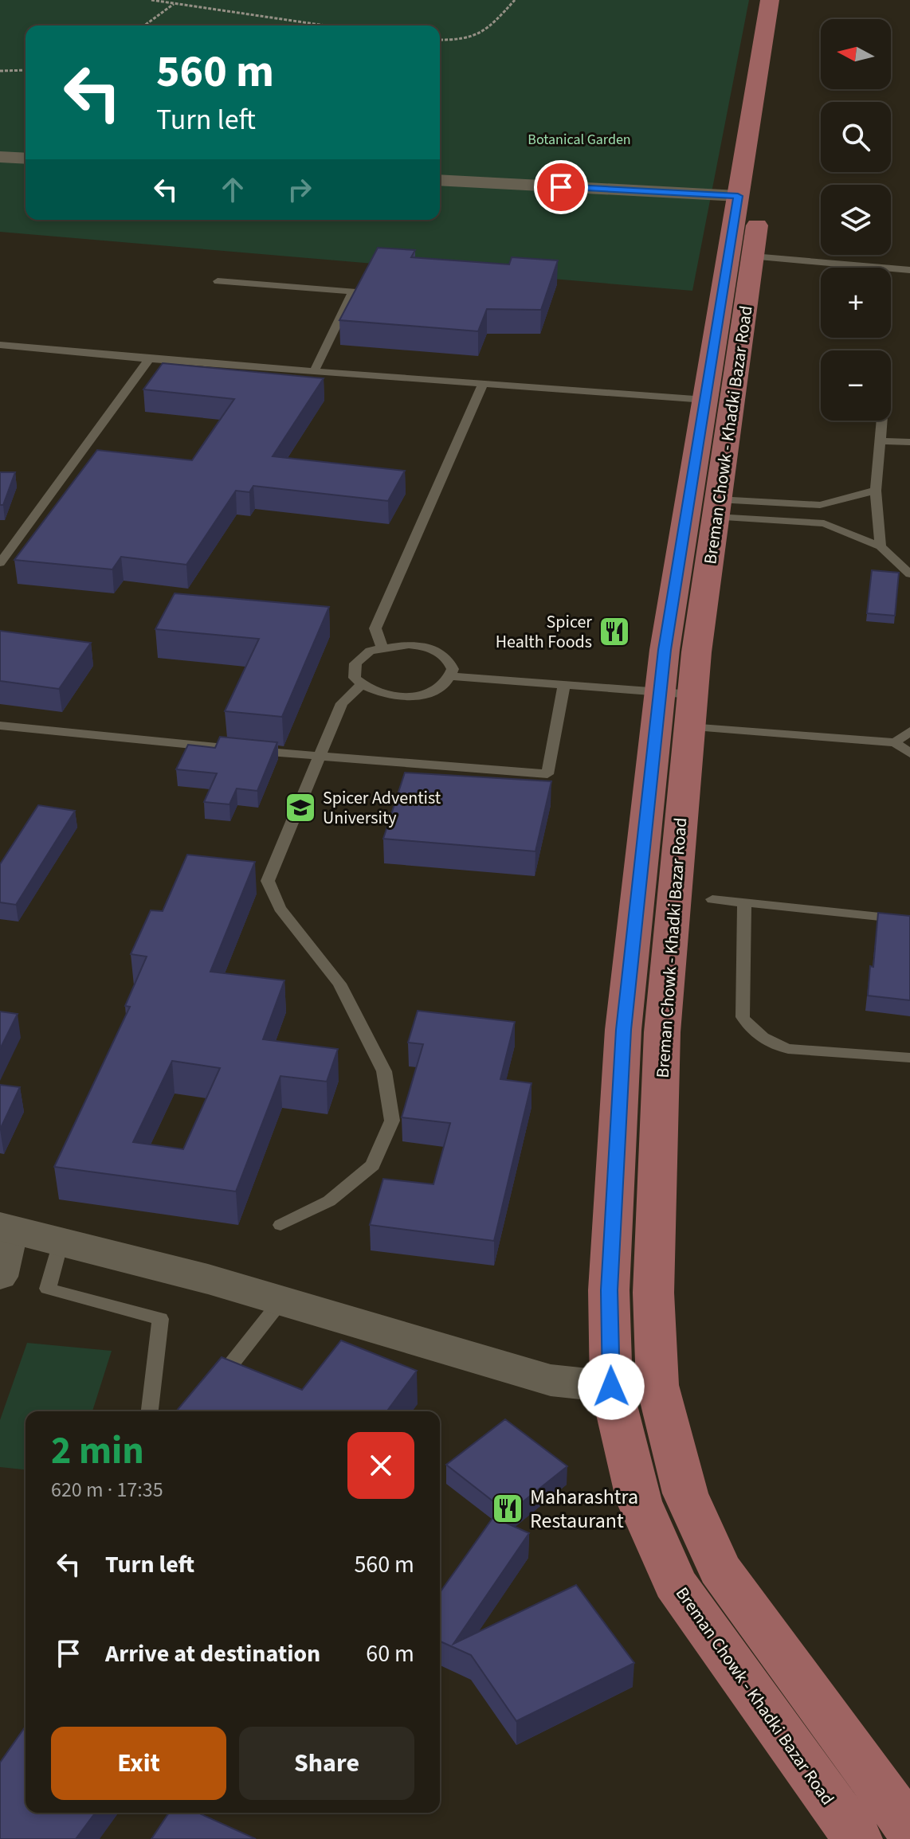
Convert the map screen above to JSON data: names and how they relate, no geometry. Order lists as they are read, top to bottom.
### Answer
{
  "streets": {
    "main road": ["Breman Chowk - Khadki Bazar Road"]
  },
  "parks": ["Botanical Garden"],
  "places": {
    "restaurant": ["Spicer Health Foods", "Maharashtra Restaurant"],
    "school or university": ["Spicer Adventist University"]
  },
  "north": "left",
  "page": {
    "map_buttons": ["+", "−"],
    "turn": ["560 m", "Turn left"],
    "heading": ["2 min", "620 m · 17:35"],
    "list": [
      {
        "name": "Turn left",
        "value": "560 m"
      },
      {
        "name": "Arrive at destination",
        "value": "60 m"
      }
    ],
    "buttons": ["Exit", "Share"]
  }
}
